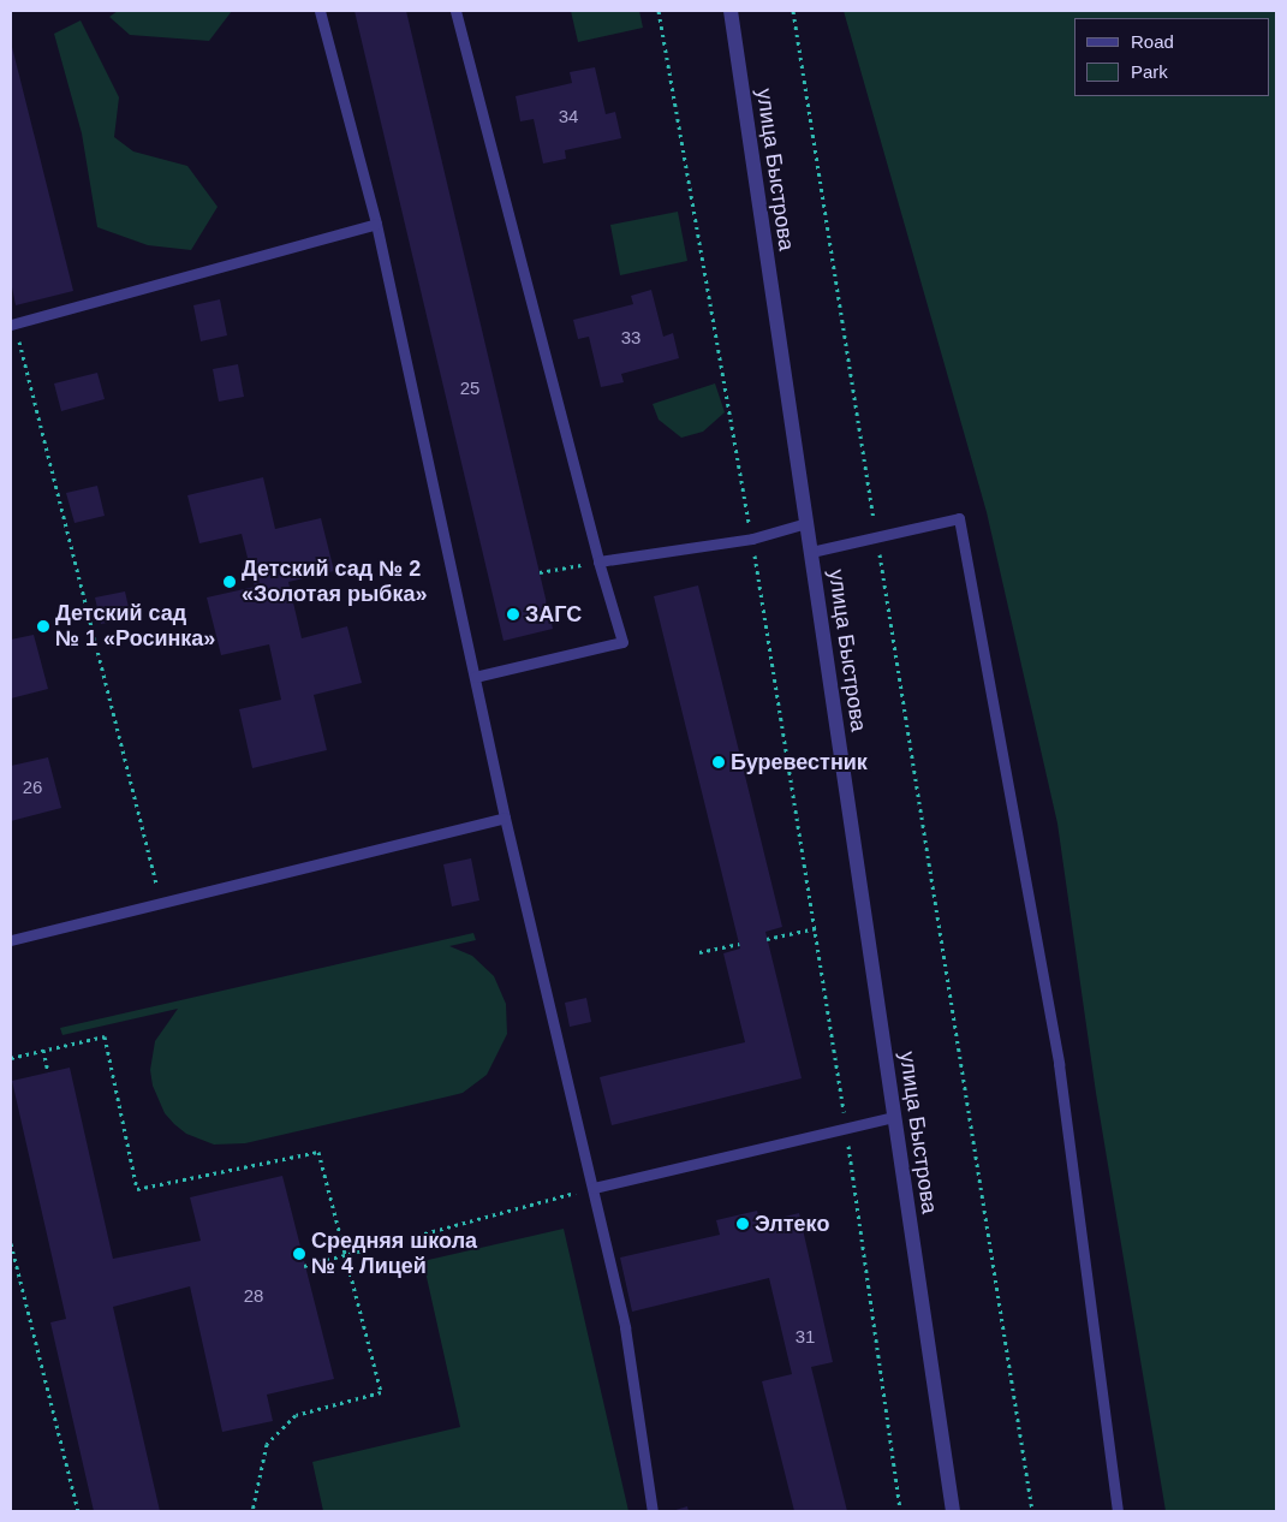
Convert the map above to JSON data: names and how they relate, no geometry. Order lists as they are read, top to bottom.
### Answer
{
  "streets": {
    "street": ["улица Быстрова"]
  },
  "places": [
    "Детский сад № 2 «Золотая рыбка»",
    "ЗАГС",
    "Детский сад № 1 «Росинка»",
    "Буревестник",
    "Элтеко",
    "Средняя школа № 4 Лицей"
  ],
  "house_numbers": [
    "34",
    "33",
    "25",
    "26",
    "28",
    "31"
  ],
  "legend": ["Road", "Park"]
}
